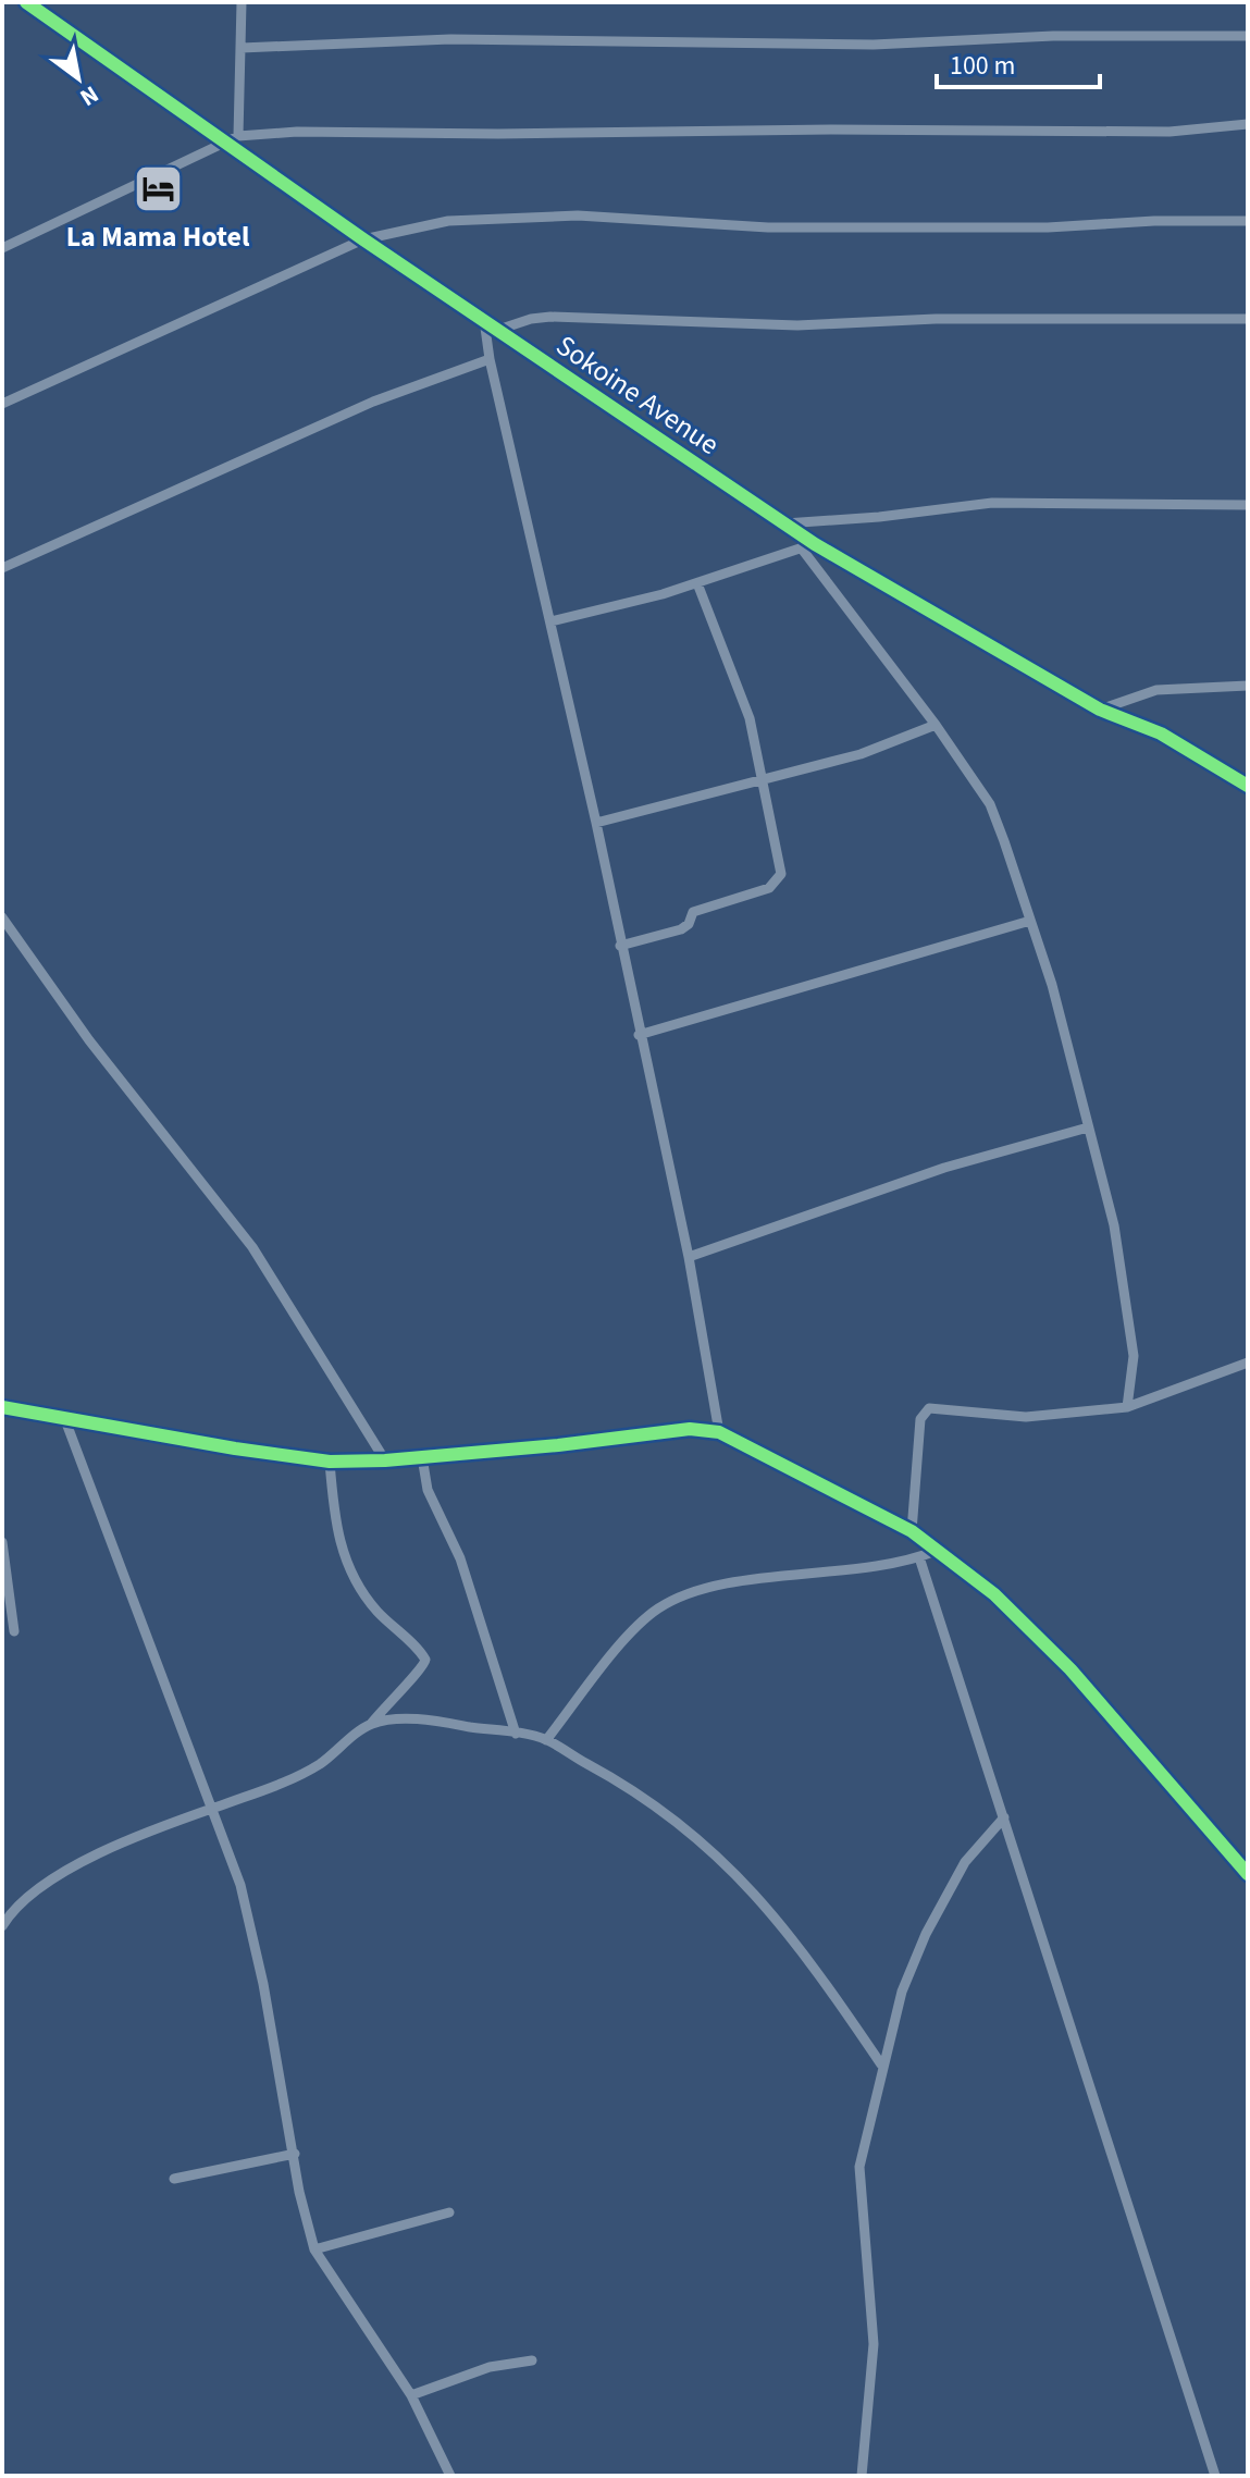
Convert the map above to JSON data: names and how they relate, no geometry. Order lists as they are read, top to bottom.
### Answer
{
  "streets": {
    "street": ["Sokoine Avenue"]
  },
  "places": {
    "hotel": ["La Mama Hotel"]
  },
  "scale_bar": "100 m",
  "north": "bottom right"
}
